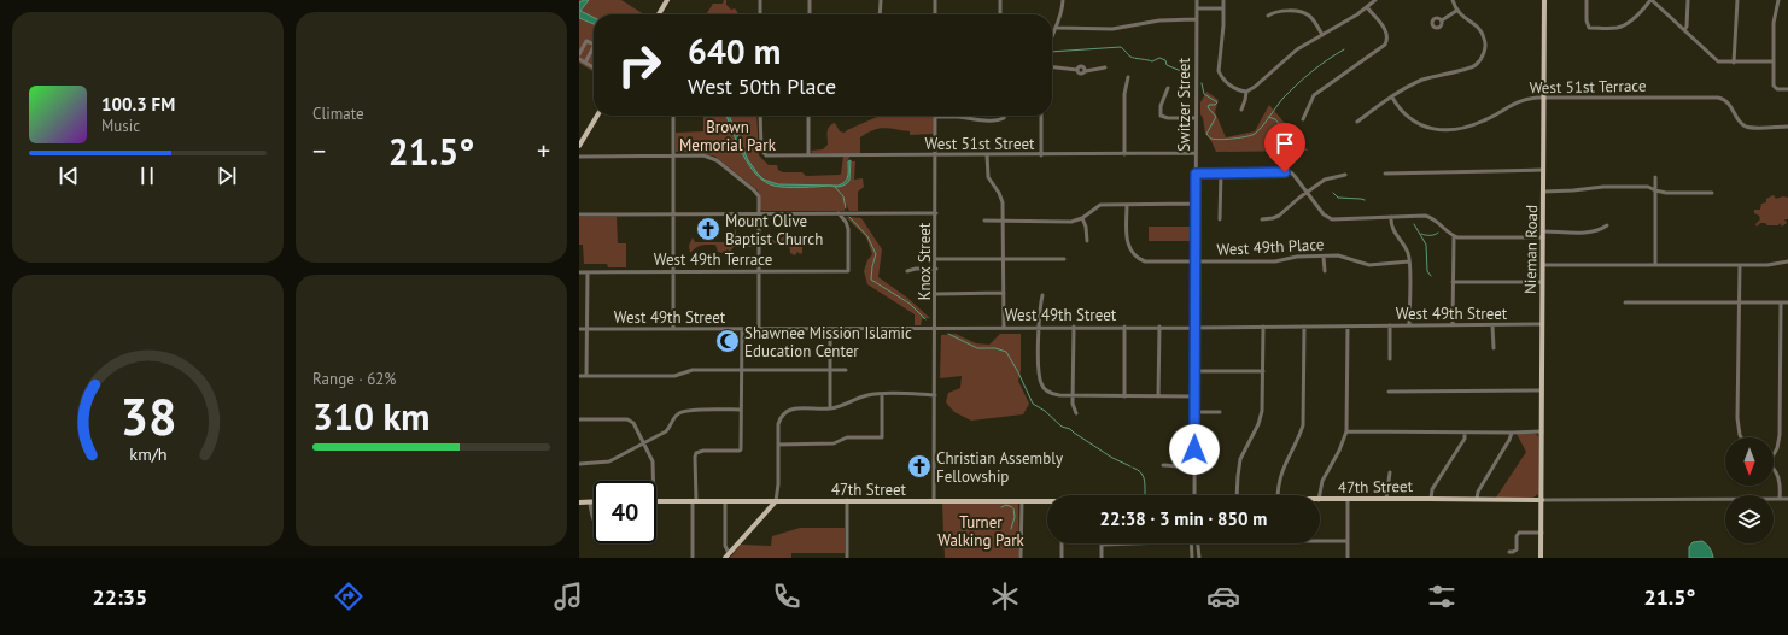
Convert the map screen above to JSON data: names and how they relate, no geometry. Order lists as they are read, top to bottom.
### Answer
{
  "streets": {
    "main road": ["Nieman Road", "47th Street"],
    "street": [
      "West 51st Terrace",
      "Switzer Street",
      "West 51st Street",
      "West 49th Place",
      "West 49th Terrace",
      "Knox Street",
      "West 49th Street"
    ]
  },
  "crossings": [
    ["West 51st Terrace", "Nieman Road"],
    ["Switzer Street", "West 51st Street"],
    ["Switzer Street", "West 49th Place"],
    ["Switzer Street", "West 49th Street"],
    ["West 51st Street", "Knox Street"],
    ["Nieman Road", "West 49th Street"],
    ["Nieman Road", "47th Street"],
    ["Knox Street", "West 49th Street"],
    ["Knox Street", "47th Street"]
  ],
  "parks": ["Brown Memorial Park", "Turner Walking Park"],
  "places": {
    "church": ["Mount Olive Baptist Church", "Christian Assembly Fellowship"],
    "mosque": ["Shawnee Mission Islamic Education Center"]
  },
  "north": "bottom",
  "page": {
    "tile": [
      "Climate",
      ["Range · 62%", "310 km"]
    ],
    "turn": ["640 m", "West 50th Place"],
    "song": ["100.3 FM", "Music"],
    "heat": ["−", "21.5°", "+"],
    "limit": "40",
    "trip": "22:38 · 3 min · 850 m",
    "tabs": ["22:35", "21.5°"],
    "gauge": ["38", "km/h"]
  }
}
